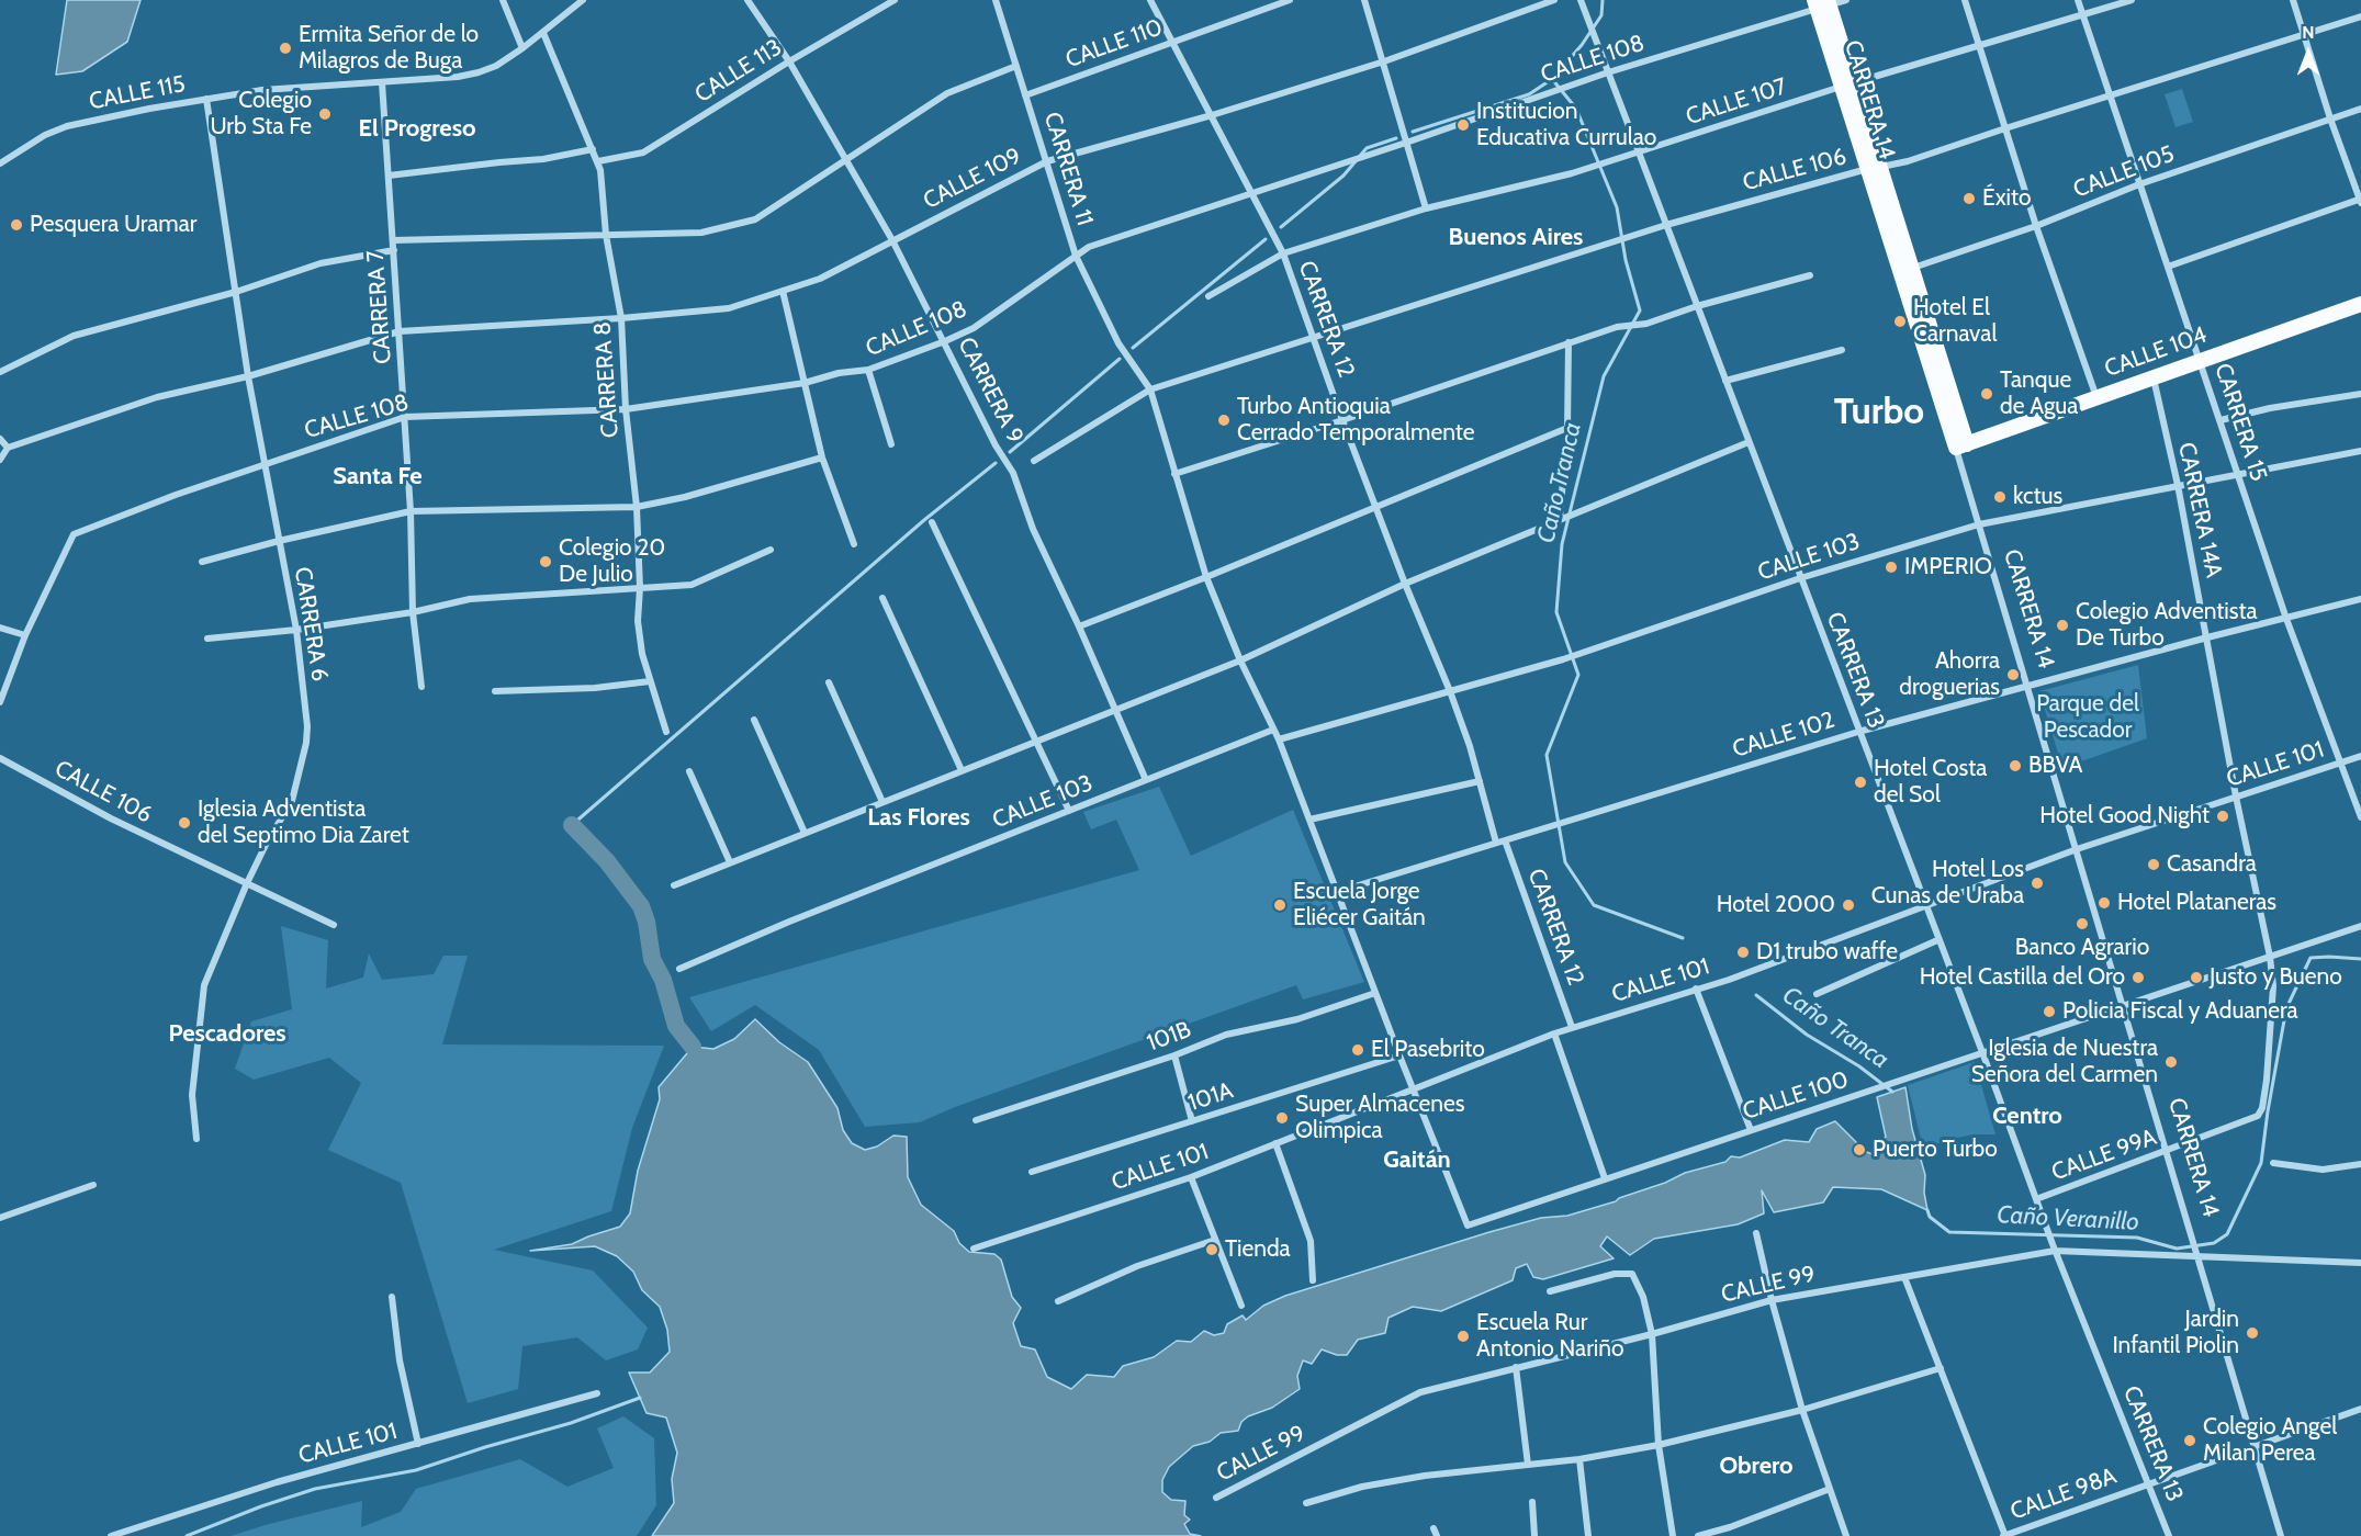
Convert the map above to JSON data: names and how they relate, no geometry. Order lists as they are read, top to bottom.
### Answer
{
  "streets": {
    "main road": ["CARRERA 14", "CALLE 104"],
    "street": [
      "CALLE 110",
      "CALLE 108",
      "CALLE 113",
      "CALLE 115",
      "CALLE 107",
      "CARRERA 11",
      "CALLE 106",
      "CALLE 105",
      "CALLE 109",
      "CARRERA 7",
      "CARRERA 12",
      "CARRERA 8",
      "CARRERA 9",
      "CARRERA 15",
      "CARRERA 14A",
      "CALLE 103",
      "CARRERA 6",
      "CARRERA 13",
      "CALLE 102",
      "CALLE 101",
      "101B",
      "CALLE 100",
      "101A",
      "CALLE 99A",
      "CALLE 99",
      "CALLE 98A"
    ]
  },
  "crossings": [
    ["CALLE 110", "CARRERA 11"],
    ["CALLE 108", "CARRERA 14"],
    ["CALLE 108", "CARRERA 11"],
    ["CALLE 108", "CARRERA 7"],
    ["CALLE 108", "CARRERA 12"],
    ["CALLE 108", "CARRERA 8"],
    ["CALLE 108", "CARRERA 9"],
    ["CALLE 108", "CARRERA 6"],
    ["CALLE 108", "CARRERA 13"],
    ["CALLE 113", "CARRERA 8"],
    ["CALLE 113", "CARRERA 9"],
    ["CALLE 115", "CARRERA 7"],
    ["CALLE 115", "CARRERA 8"],
    ["CALLE 115", "CARRERA 6"],
    ["CARRERA 14", "CALLE 107"],
    ["CARRERA 14", "CALLE 106"],
    ["CARRERA 14", "CALLE 105"],
    ["CARRERA 14", "CALLE 104"],
    ["CARRERA 14", "CALLE 103"],
    ["CARRERA 14", "CALLE 102"],
    ["CARRERA 14", "CALLE 101"],
    ["CARRERA 14", "CALLE 100"],
    ["CARRERA 14", "CALLE 99A"],
    ["CARRERA 14", "CALLE 99"],
    ["CARRERA 14", "CALLE 98A"],
    ["CALLE 107", "CARRERA 12"],
    ["CALLE 107", "CARRERA 15"],
    ["CALLE 107", "CARRERA 13"],
    ["CARRERA 11", "CALLE 106"],
    ["CARRERA 11", "CALLE 109"],
    ["CARRERA 11", "CALLE 103"],
    ["CARRERA 11", "CALLE 102"],
    ["CARRERA 11", "CALLE 101"],
    ["CARRERA 11", "101B"],
    ["CARRERA 11", "CALLE 100"],
    ["CARRERA 11", "101A"],
    ["CALLE 106", "CARRERA 12"],
    ["CALLE 106", "CARRERA 15"],
    ["CALLE 106", "CARRERA 6"],
    ["CALLE 106", "CARRERA 13"],
    ["CALLE 105", "CARRERA 15"],
    ["CALLE 109", "CARRERA 7"],
    ["CALLE 109", "CARRERA 8"],
    ["CALLE 109", "CARRERA 9"],
    ["CALLE 109", "CARRERA 6"],
    ["CARRERA 12", "CALLE 103"],
    ["CARRERA 12", "CALLE 102"],
    ["CARRERA 12", "CALLE 101"],
    ["CALLE 104", "CARRERA 15"],
    ["CALLE 104", "CARRERA 14A"],
    ["CARRERA 9", "CALLE 103"],
    ["CARRERA 15", "CALLE 103"],
    ["CARRERA 15", "CALLE 102"],
    ["CARRERA 15", "CALLE 101"],
    ["CARRERA 14A", "CALLE 103"],
    ["CARRERA 14A", "CALLE 102"],
    ["CARRERA 14A", "CALLE 101"],
    ["CARRERA 14A", "CALLE 100"],
    ["CARRERA 14A", "CALLE 99A"],
    ["CALLE 103", "CARRERA 13"],
    ["CARRERA 13", "CALLE 102"],
    ["CARRERA 13", "CALLE 101"],
    ["CARRERA 13", "CALLE 100"],
    ["CARRERA 13", "CALLE 99A"],
    ["CARRERA 13", "CALLE 99"],
    ["CARRERA 13", "CALLE 98A"]
  ],
  "districts": [
    "El Progreso",
    "Buenos Aires",
    "Turbo",
    "Santa Fe",
    "Las Flores",
    "Pescadores",
    "Centro",
    "Gaitán",
    "Obrero"
  ],
  "water": ["Caño Tranca", "Caño Veranillo"],
  "parks": ["Parque del Pescador"],
  "places": [
    "Ermita Señor de lo Milagros de Buga",
    "Colegio Urb Sta Fe",
    "Institucion Educativa Currulao",
    "Éxito",
    "Pesquera Uramar",
    "Hotel El Carnaval",
    "Tanque de Agua",
    "Turbo Antioquia Cerrado Temporalmente",
    "kctus",
    "Colegio 20 De Julio",
    "IMPERIO",
    "Colegio Adventista De Turbo",
    "Ahorra droguerias",
    "BBVA",
    "Hotel Costa del Sol",
    "Hotel Good Night",
    "Iglesia Adventista del Septimo Dia Zaret",
    "Casandra",
    "Hotel Los Cunas de Uraba",
    "Hotel Plataneras",
    "Escuela Jorge Eliécer Gaitán",
    "Hotel 2000",
    "Banco Agrario",
    "D1 trubo waffe",
    "Hotel Castilla del Oro",
    "Justo y Bueno",
    "Policia Fiscal y Aduanera",
    "El Pasebrito",
    "Iglesia de Nuestra Señora del Carmen",
    "Super Almacenes Olimpica",
    "Puerto Turbo",
    "Tienda",
    "Jardin Infantil Piolin",
    "Escuela Rur Antonio Nariño",
    "Colegio Angel Milan Perea"
  ],
  "north": "top"
}
